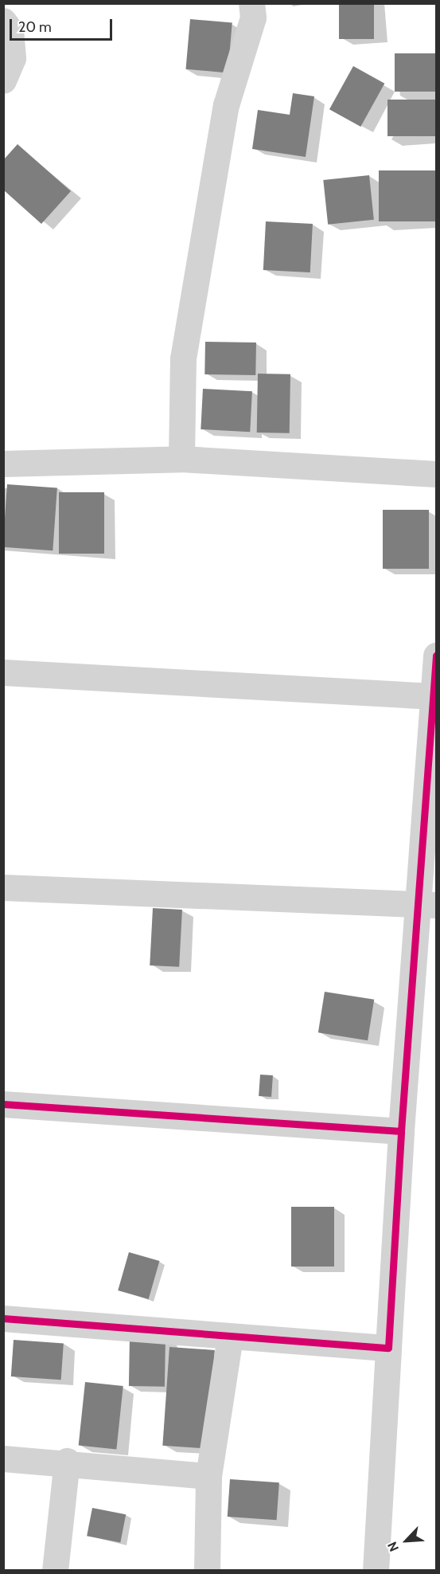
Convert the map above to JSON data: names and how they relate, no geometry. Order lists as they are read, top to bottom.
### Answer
{
  "scale_bar": "20 m",
  "north": "bottom left"
}
